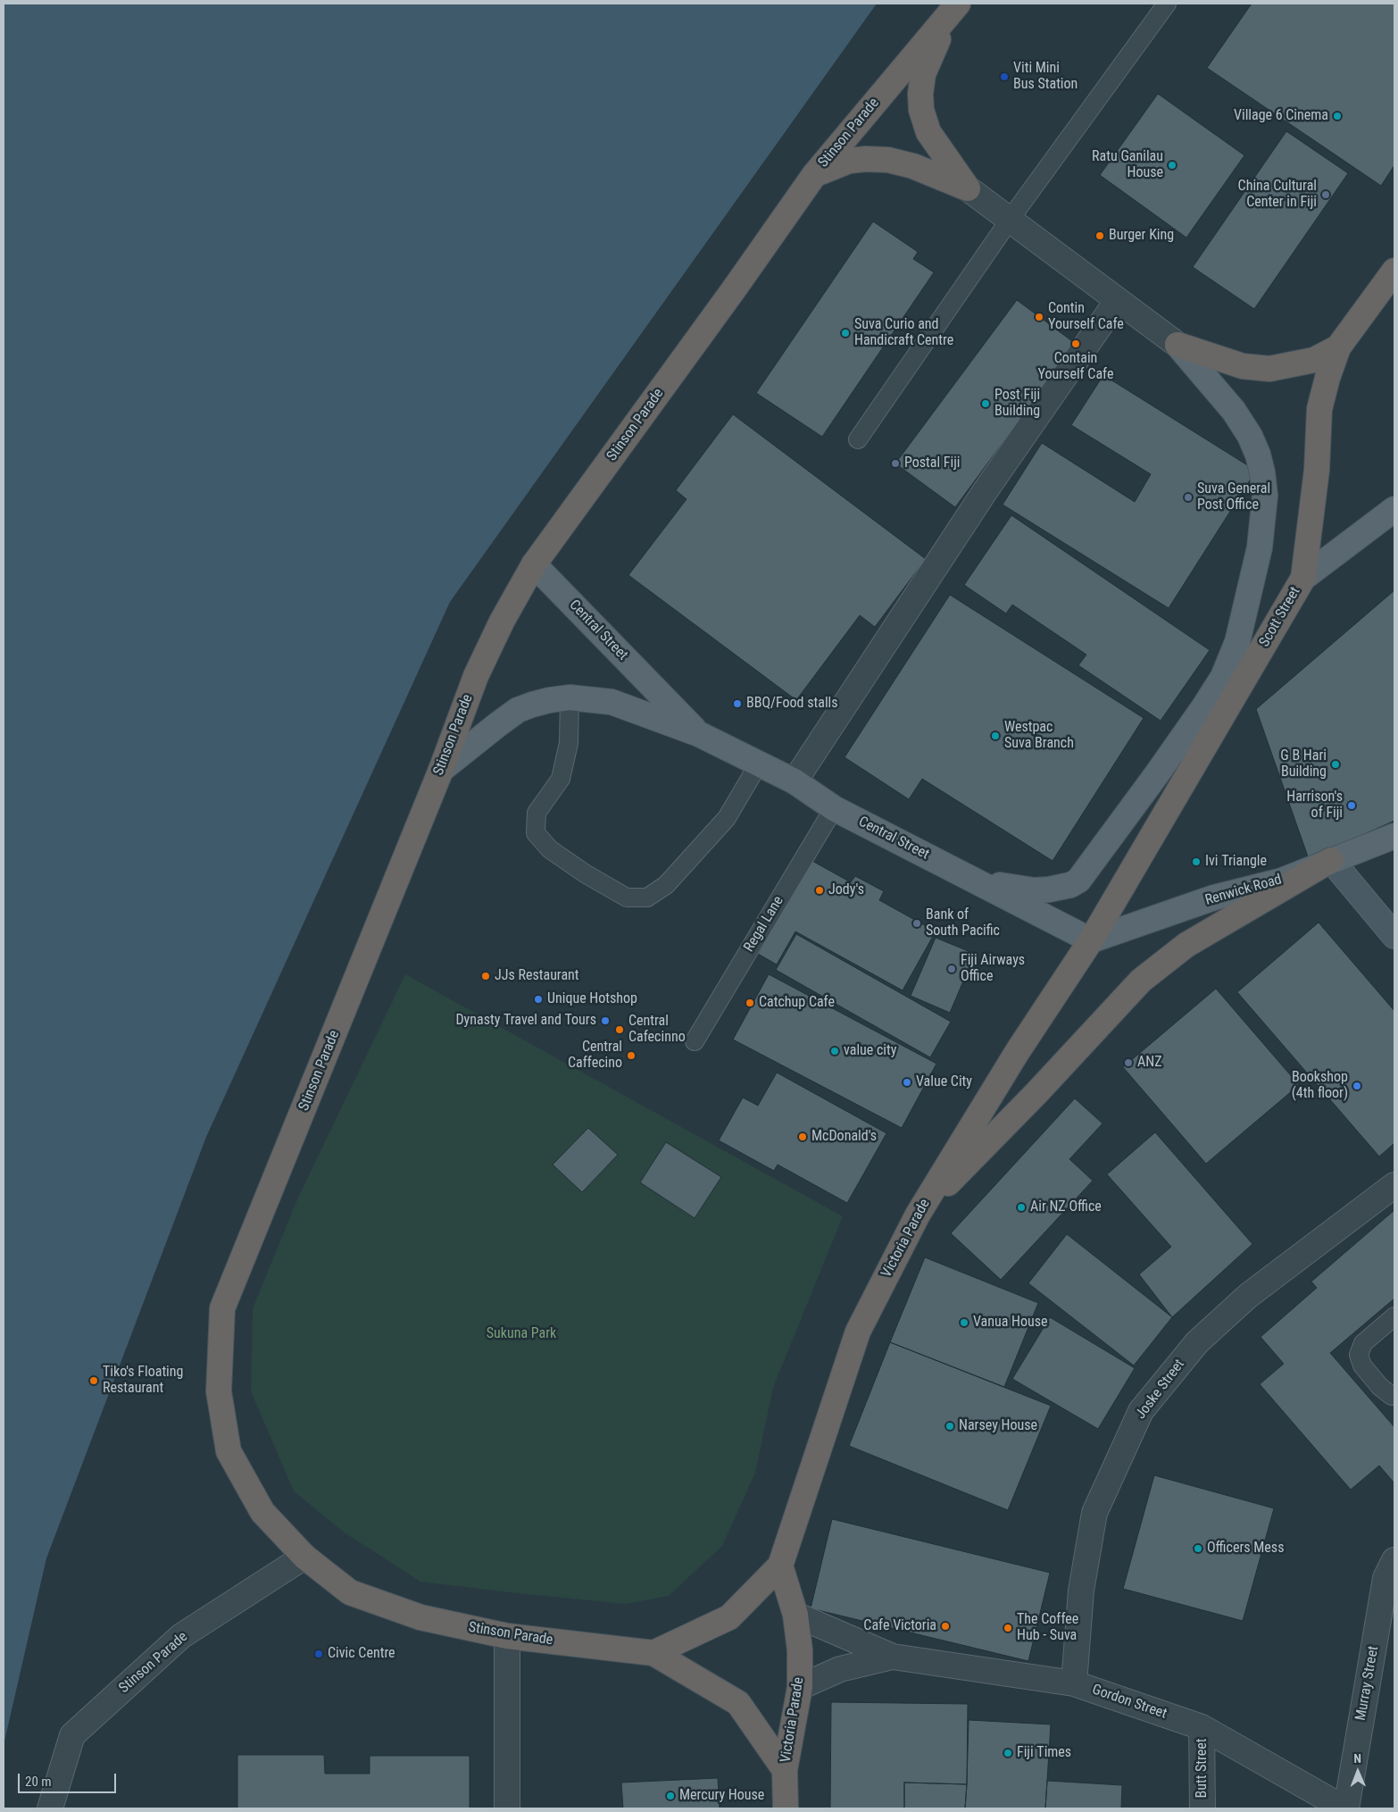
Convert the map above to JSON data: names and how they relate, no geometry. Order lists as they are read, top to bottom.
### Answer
{
  "streets": {
    "highway": ["Stinson Parade", "Scott Street", "Victoria Parade"],
    "main road": ["Central Street", "Renwick Road"],
    "street": [
      "Joske Street",
      "Murray Street",
      "Gordon Street",
      "Butt Street"
    ],
    "lane": ["Regal Lane"]
  },
  "crossings": [
    ["Stinson Parade", "Central Street"],
    ["Stinson Parade", "Victoria Parade"],
    ["Scott Street", "Central Street"],
    ["Scott Street", "Renwick Road"],
    ["Scott Street", "Victoria Parade"],
    ["Central Street", "Renwick Road"],
    ["Central Street", "Regal Lane"],
    ["Central Street", "Victoria Parade"],
    ["Renwick Road", "Victoria Parade"],
    ["Victoria Parade", "Gordon Street"],
    ["Joske Street", "Gordon Street"],
    ["Murray Street", "Gordon Street"],
    ["Gordon Street", "Butt Street"]
  ],
  "parks": ["Sukuna Park"],
  "places": [
    "Viti Mini Bus Station",
    "Village 6 Cinema",
    "Ratu Ganilau House",
    "China Cultural Center in Fiji",
    "Burger King",
    "Contin Yourself Cafe",
    "Suva Curio and Handicraft Centre",
    "Contain Yourself Cafe",
    "Post Fiji Building",
    "Postal Fiji",
    "Suva General Post Office",
    "BBQ/Food stalls",
    "Westpac Suva Branch",
    "G B Hari Building",
    "Harrison's of Fiji",
    "Ivi Triangle",
    "Jody's",
    "Bank of South Pacific",
    "Fiji Airways Office",
    "JJs Restaurant",
    "Unique Hotshop",
    "Catchup Cafe",
    "Dynasty Travel and Tours",
    "Central Cafecinno",
    "value city",
    "Central Caffecino",
    "ANZ",
    "Value City",
    "Bookshop (4th floor)",
    "McDonald's",
    "Air NZ Office",
    "Vanua House",
    "Tiko's Floating Restaurant",
    "Narsey House",
    "Officers Mess",
    "Cafe Victoria",
    "The Coffee Hub - Suva",
    "Civic Centre",
    "Fiji Times",
    "Mercury House"
  ],
  "scale_bar": "20 m",
  "north": "top"
}
